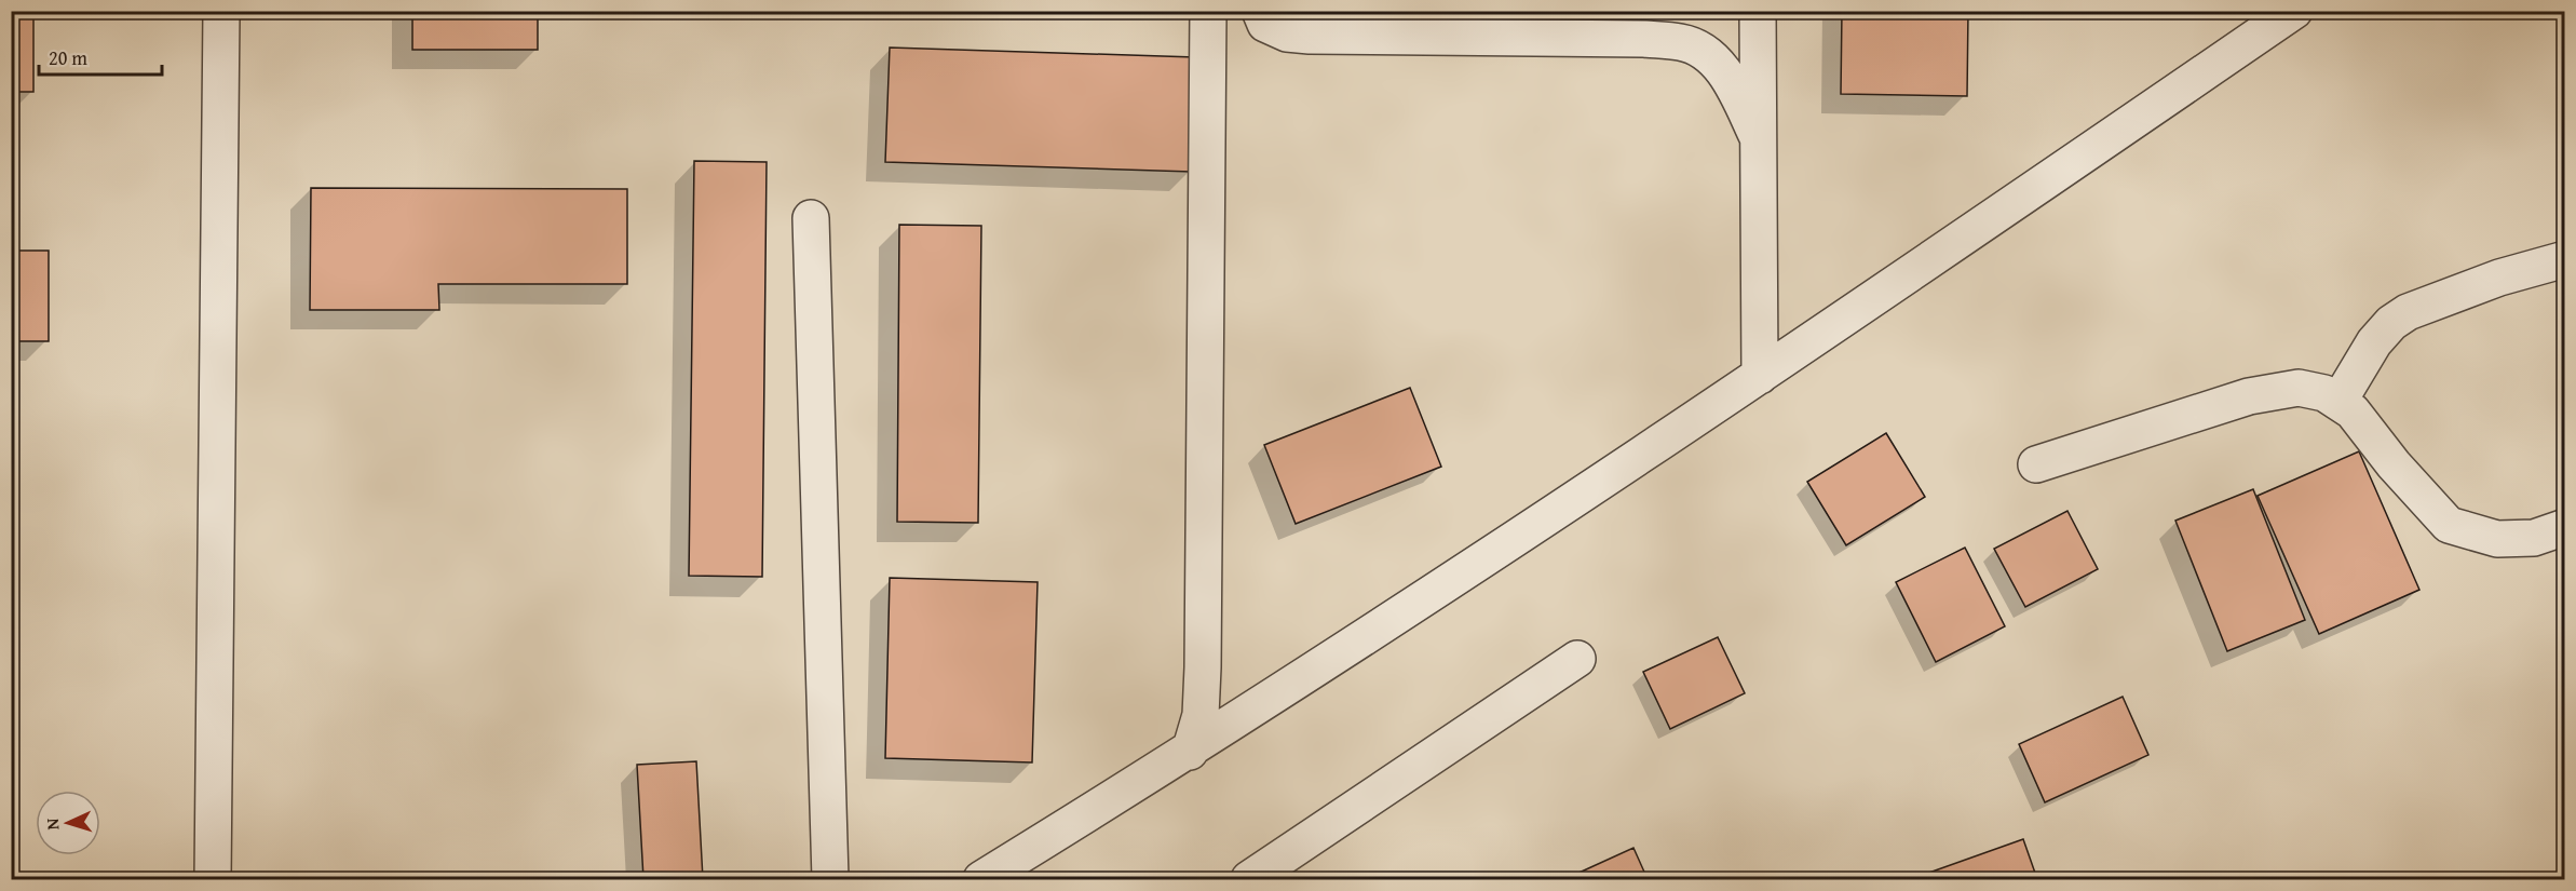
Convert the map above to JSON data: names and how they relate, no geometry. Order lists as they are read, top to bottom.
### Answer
{
  "scale_bar": "20 m",
  "north": "left"
}
